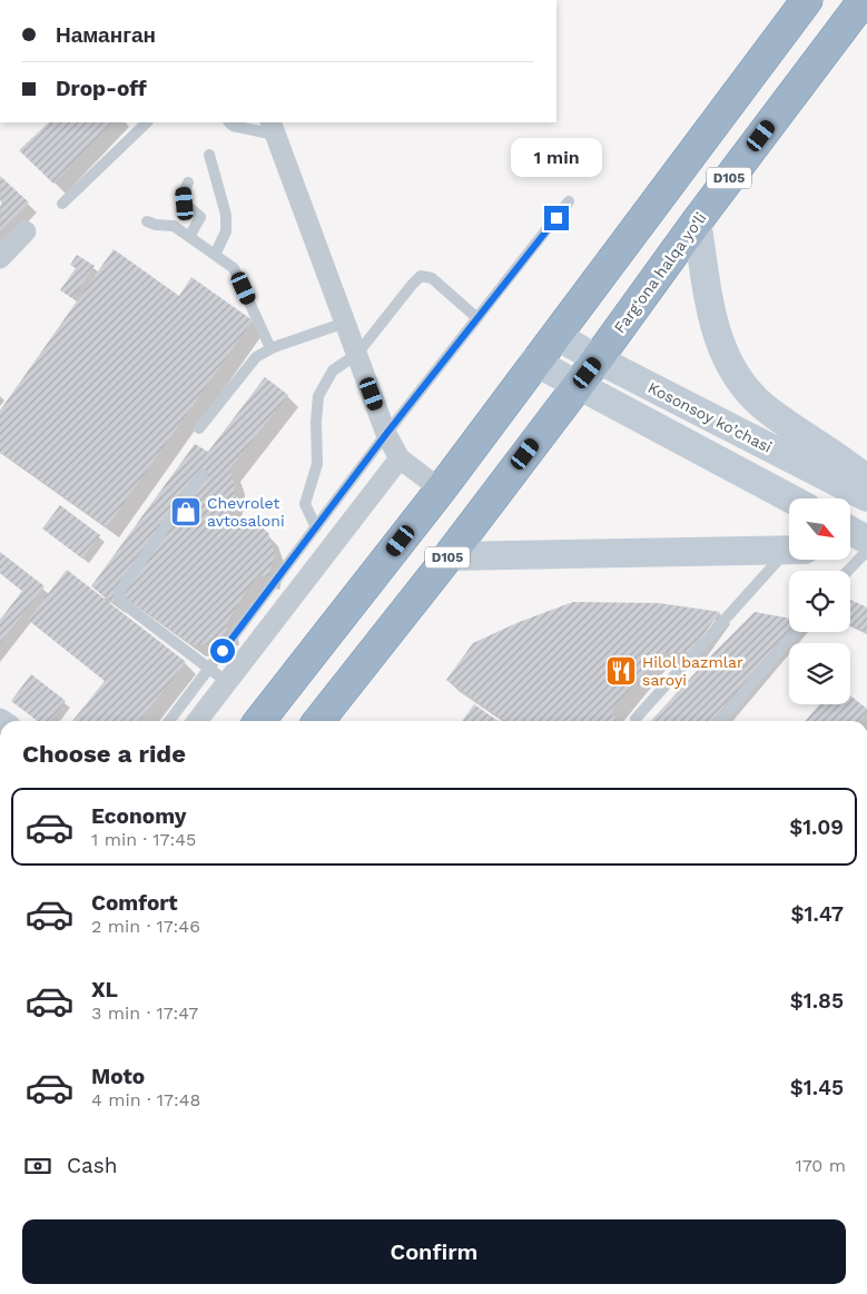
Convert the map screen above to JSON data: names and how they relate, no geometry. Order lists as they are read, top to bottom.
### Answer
{
  "streets": {
    "highway": ["D105", "Farg‘ona halqa yo‘li"],
    "main road": ["Kosonsoy ko’chasi"]
  },
  "crossings": [
    ["D105", "Farg‘ona halqa yo‘li"],
    ["D105", "Kosonsoy ko’chasi"],
    ["Farg‘ona halqa yo‘li", "Kosonsoy ko’chasi"]
  ],
  "places": {
    "shop": ["Chevrolet avtosaloni"],
    "restaurant": ["Hilol bazmlar saroyi"]
  },
  "north": "bottom right",
  "page": {
    "banner": ["Наманган", "Drop-off"],
    "bubble": "1 min",
    "heading": "Choose a ride",
    "list": [
      {
        "name": "Economy",
        "note": "1 min · 17:45",
        "value": "$1.09"
      },
      {
        "name": "Comfort",
        "note": "2 min · 17:46",
        "value": "$1.47"
      },
      {
        "name": "XL",
        "note": "3 min · 17:47",
        "value": "$1.85"
      },
      {
        "name": "Moto",
        "note": "4 min · 17:48",
        "value": "$1.45"
      }
    ],
    "pay": ["Cash", "170 m"],
    "buttons": "Confirm"
  }
}
